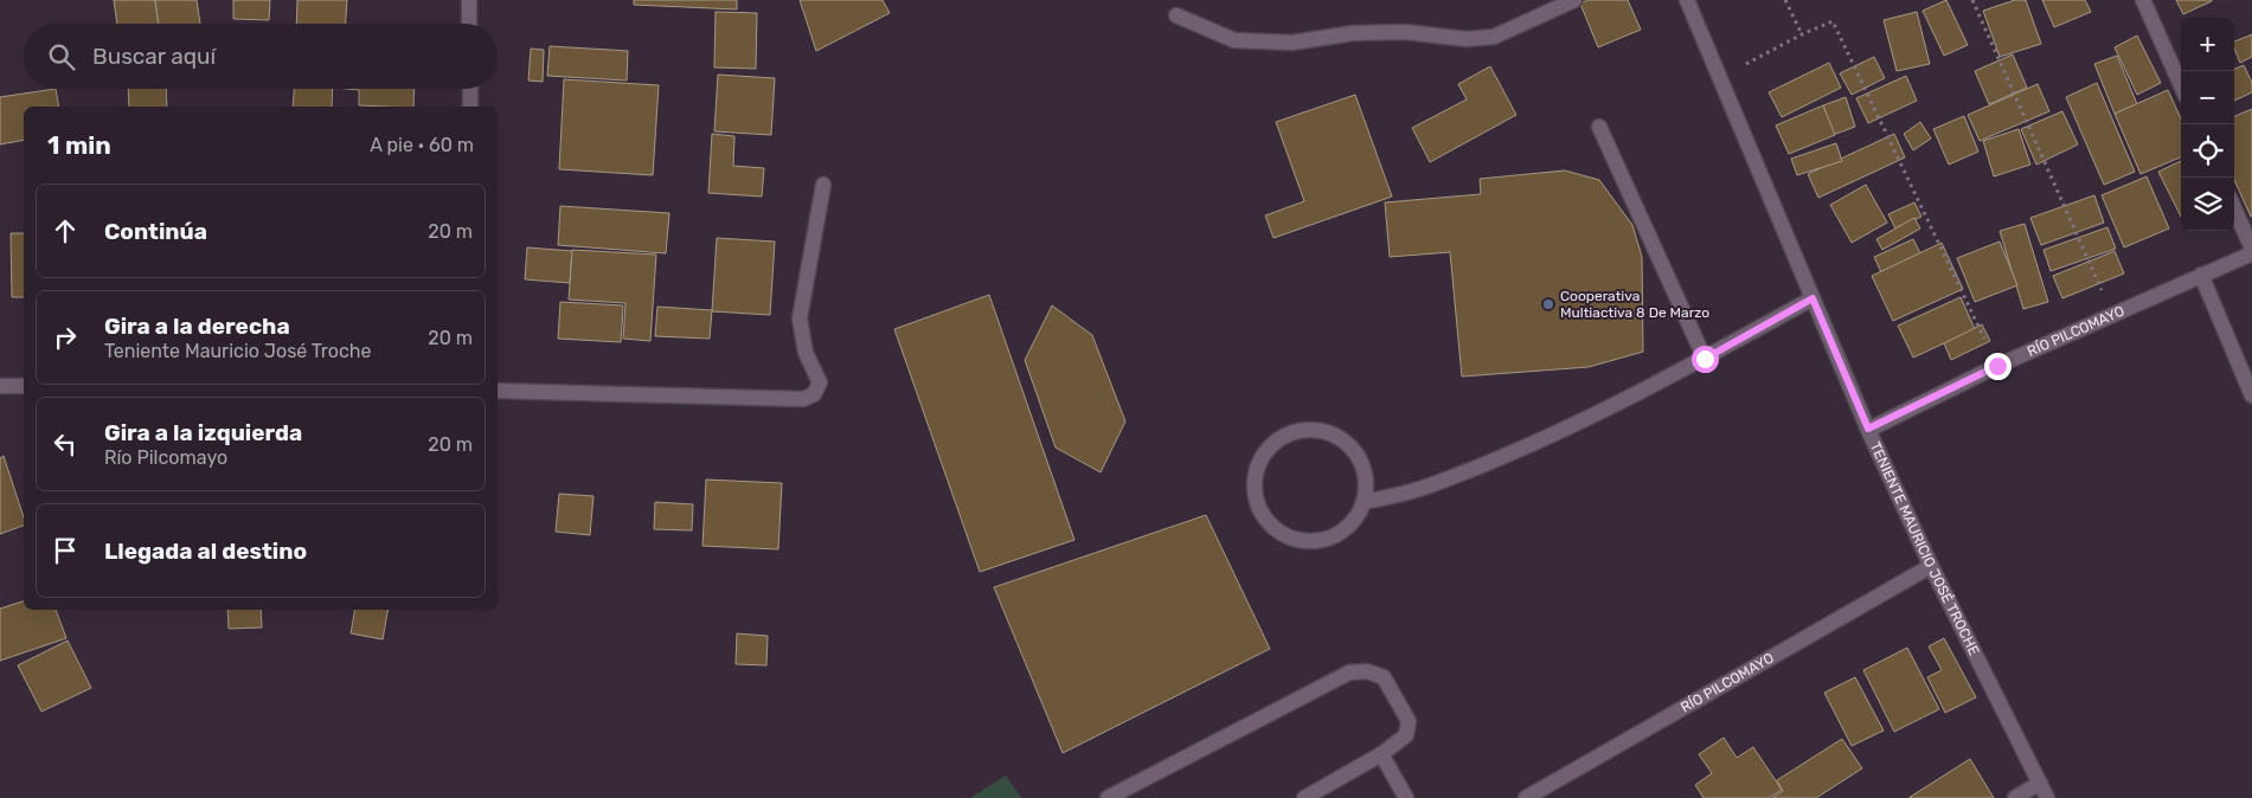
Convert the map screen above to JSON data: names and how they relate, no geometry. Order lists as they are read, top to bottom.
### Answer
{
  "streets": {
    "street": ["RÍO PILCOMAYO", "TENIENTE MAURICIO JOSÉ TROCHE"]
  },
  "crossings": [
    ["RÍO PILCOMAYO", "TENIENTE MAURICIO JOSÉ TROCHE"]
  ],
  "places": ["Cooperativa Multiactiva 8 De Marzo"],
  "page": {
    "map_buttons": ["+", "−"],
    "search": "Buscar aquí",
    "heading": ["1 min", "A pie · 60 m"],
    "list": [
      ["Continúa", "20 m"],
      ["Gira a la derecha", "Teniente Mauricio José Troche", "20 m"],
      ["Gira a la izquierda", "Río Pilcomayo", "20 m"],
      "Llegada al destino"
    ]
  }
}
